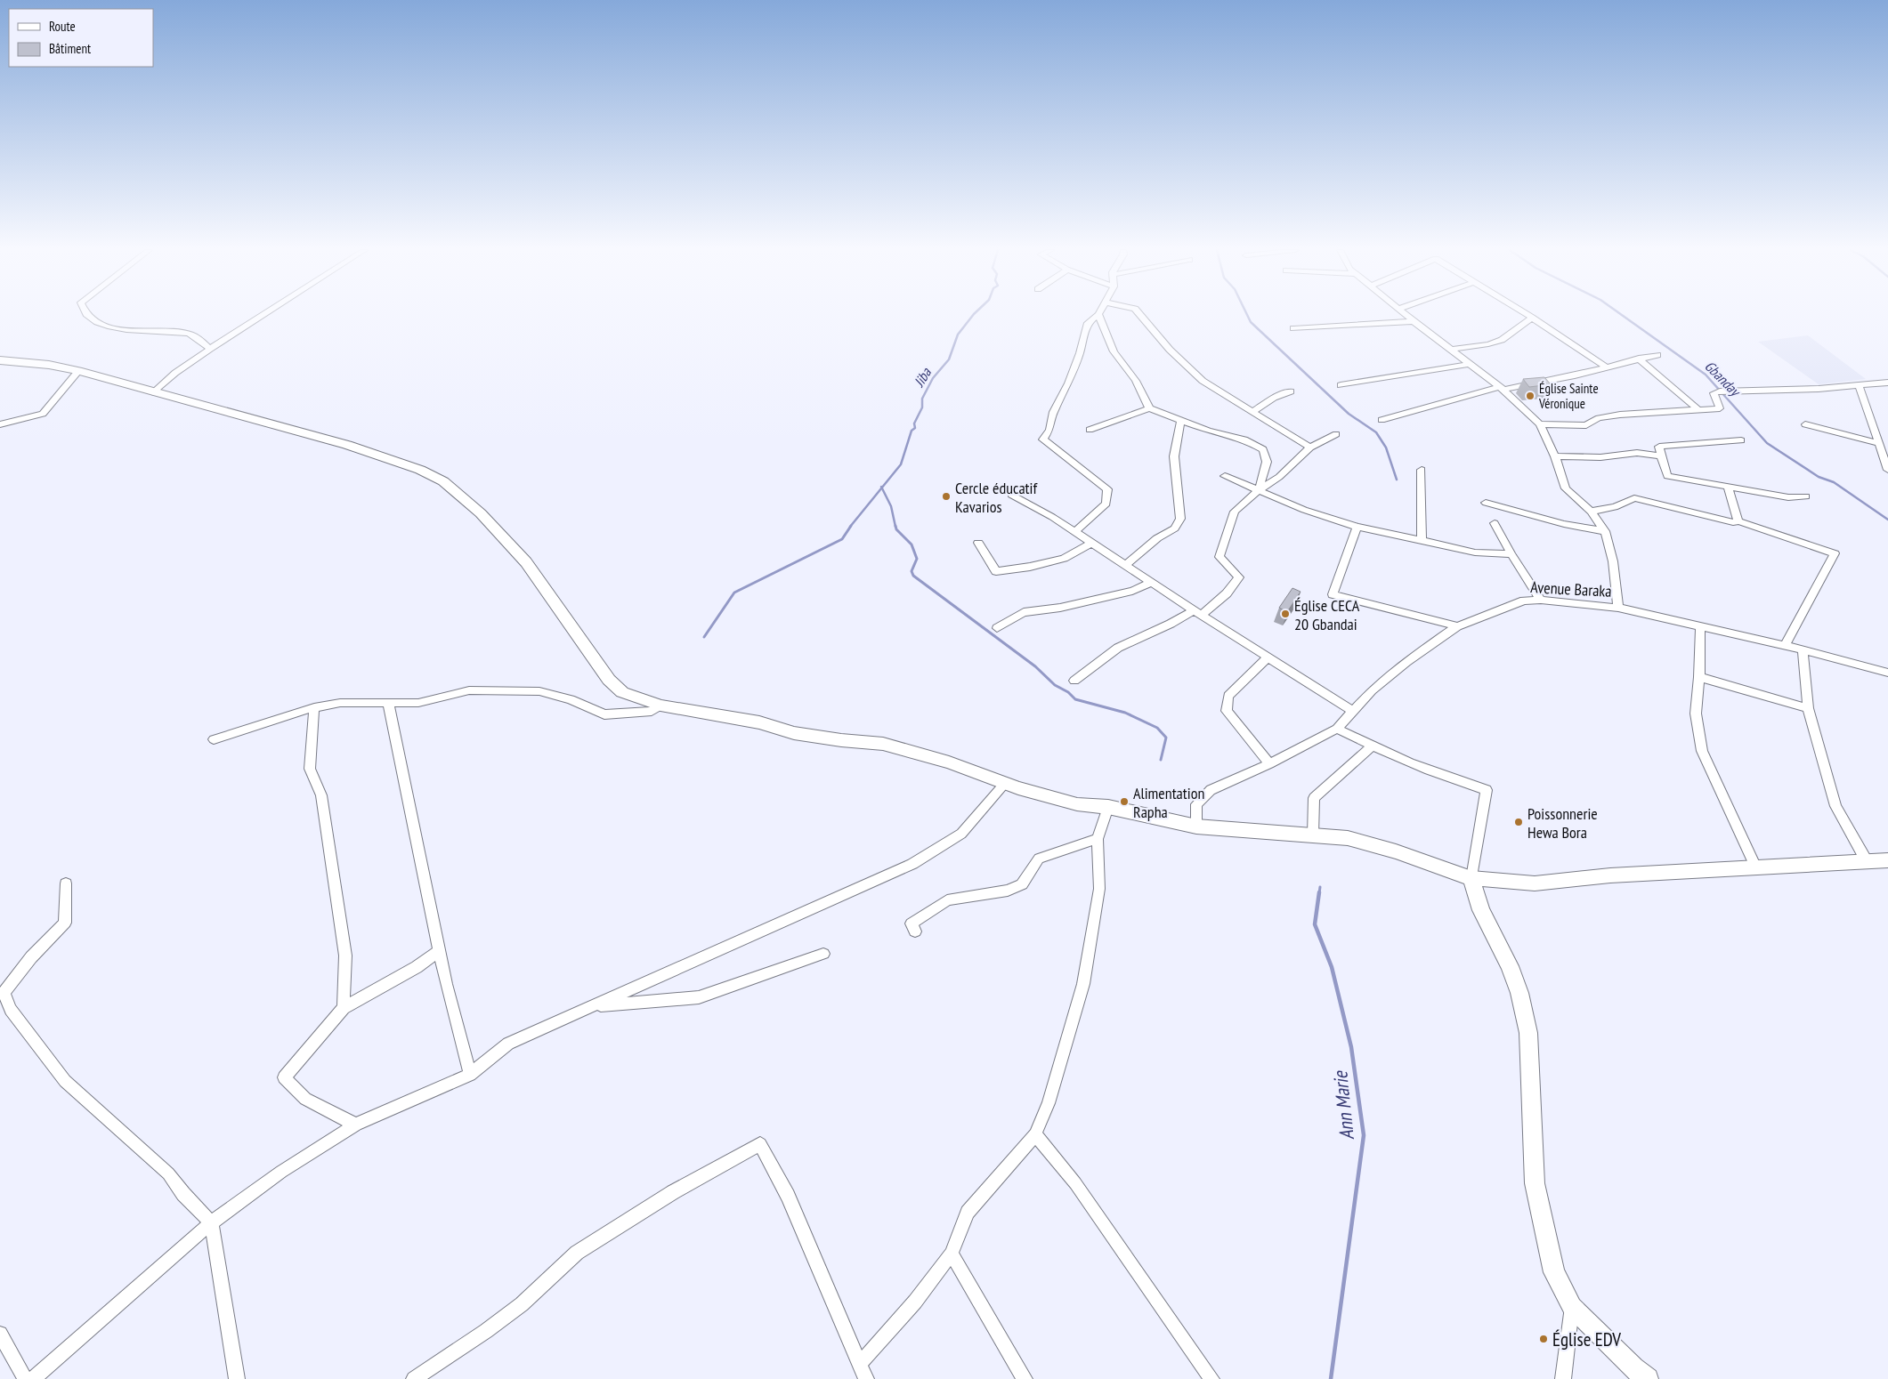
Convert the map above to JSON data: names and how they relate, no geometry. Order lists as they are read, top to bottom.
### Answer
{
  "streets": {
    "street": ["Avenue Baraka"]
  },
  "water": ["Jiba", "Gbanday", "Ann Marie"],
  "places": [
    "Église Sainte Véronique",
    "Cercle éducatif Kavarios",
    "Église CECA 20 Gbandai",
    "Alimentation Rapha",
    "Poissonnerie Hewa Bora",
    "Église EDV"
  ],
  "legend": ["Route", "Bâtiment"]
}
